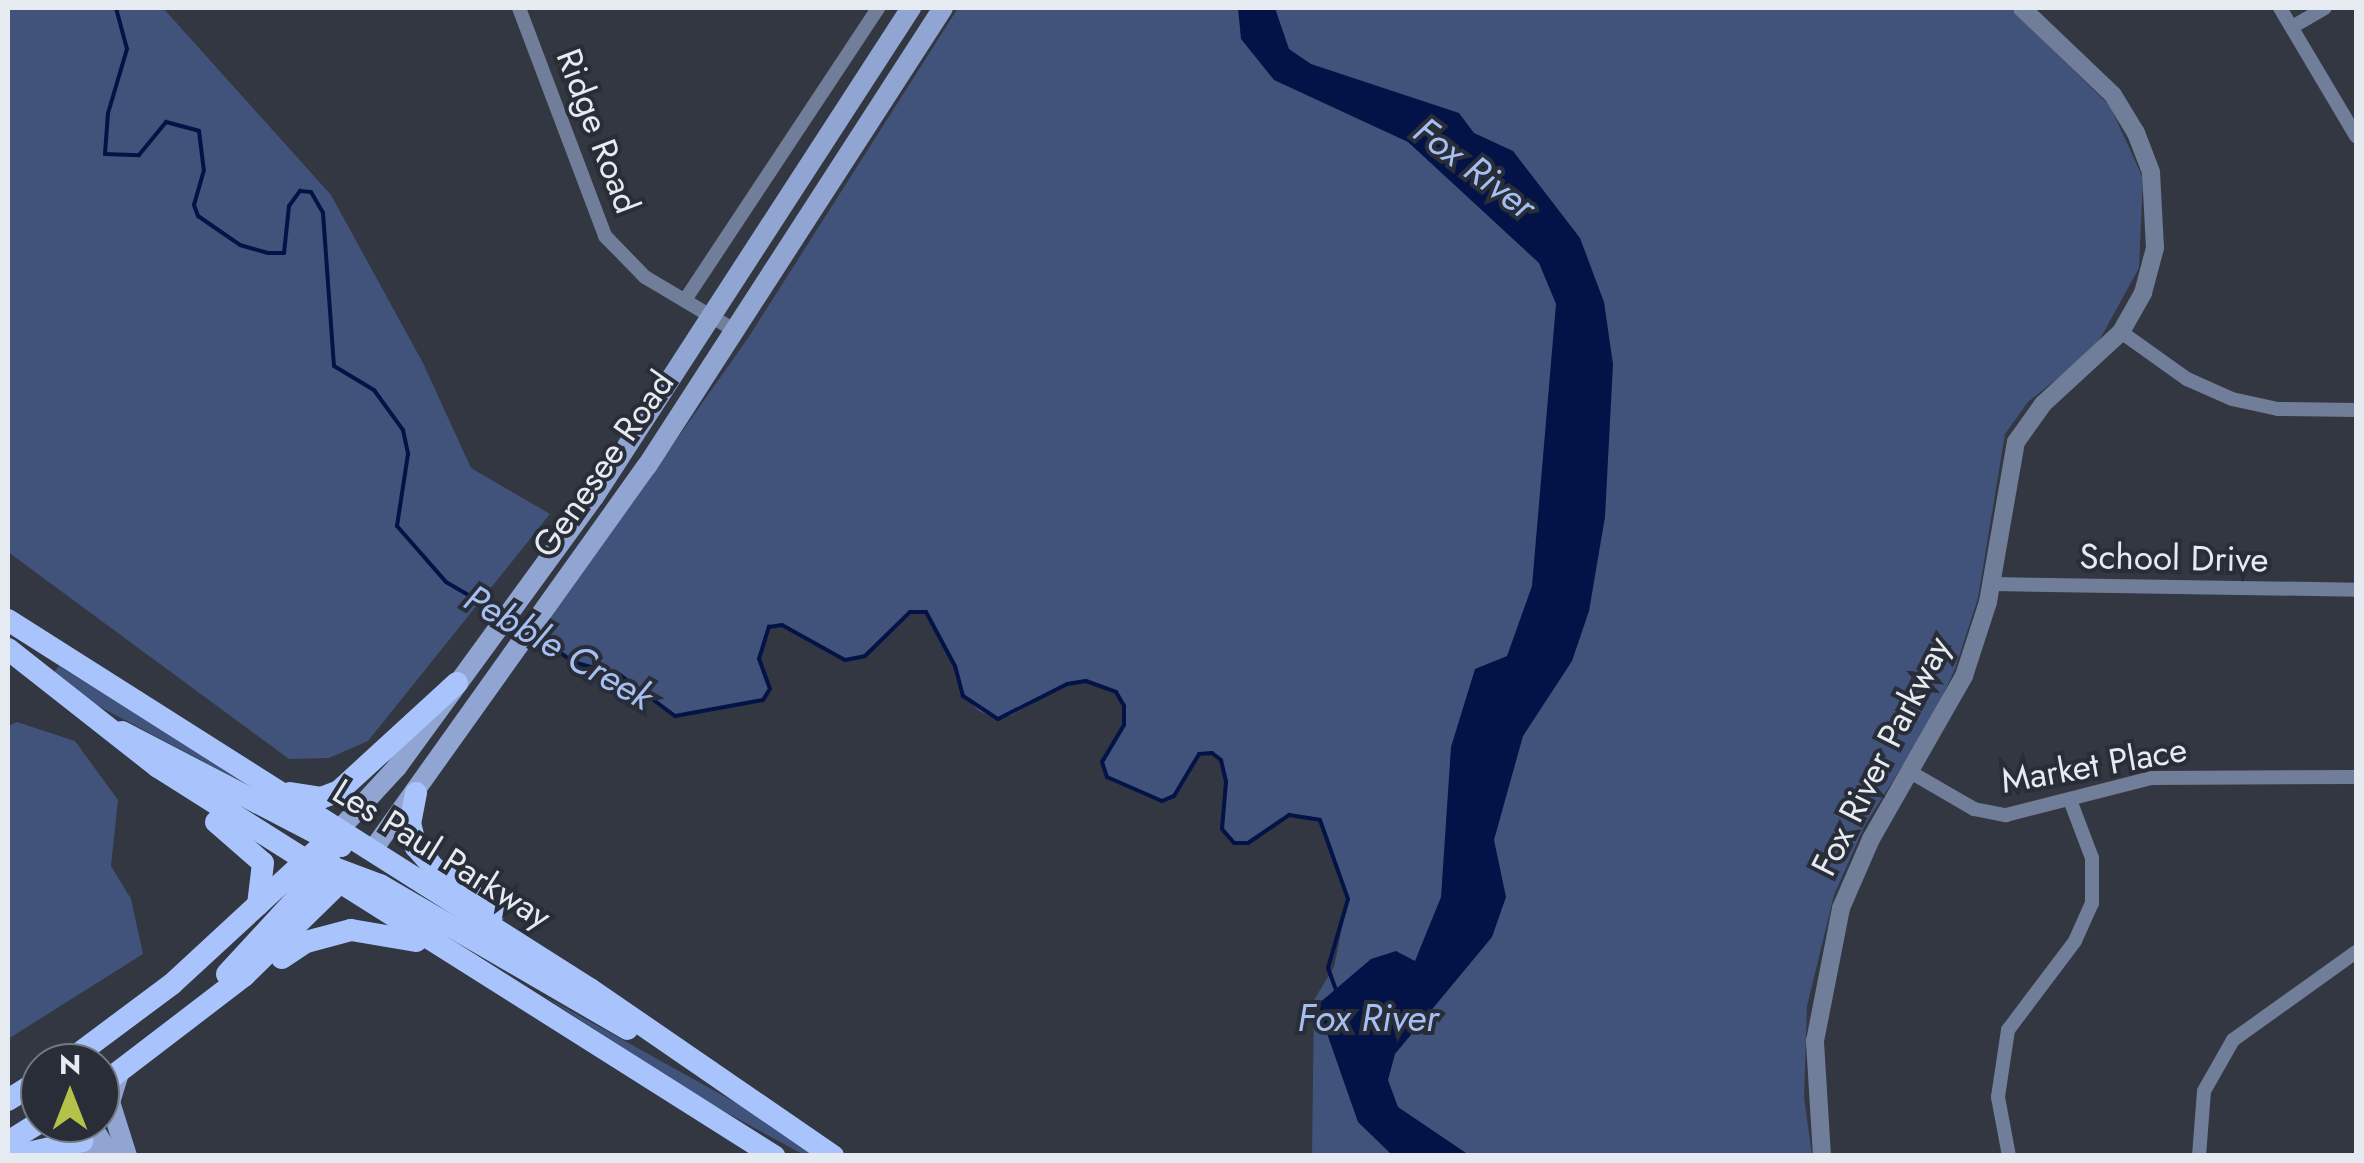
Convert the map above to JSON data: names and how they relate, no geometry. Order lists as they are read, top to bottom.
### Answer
{
  "streets": {
    "main road": ["Genesee Road", "Les Paul Parkway"],
    "street": [
      "Ridge Road",
      "School Drive",
      "Fox River Parkway",
      "Market Place"
    ]
  },
  "crossings": [
    ["Ridge Road", "Genesee Road"],
    ["Genesee Road", "Les Paul Parkway"],
    ["School Drive", "Fox River Parkway"],
    ["Fox River Parkway", "Market Place"]
  ],
  "water": ["Fox River", "Pebble Creek"],
  "north": "top"
}
